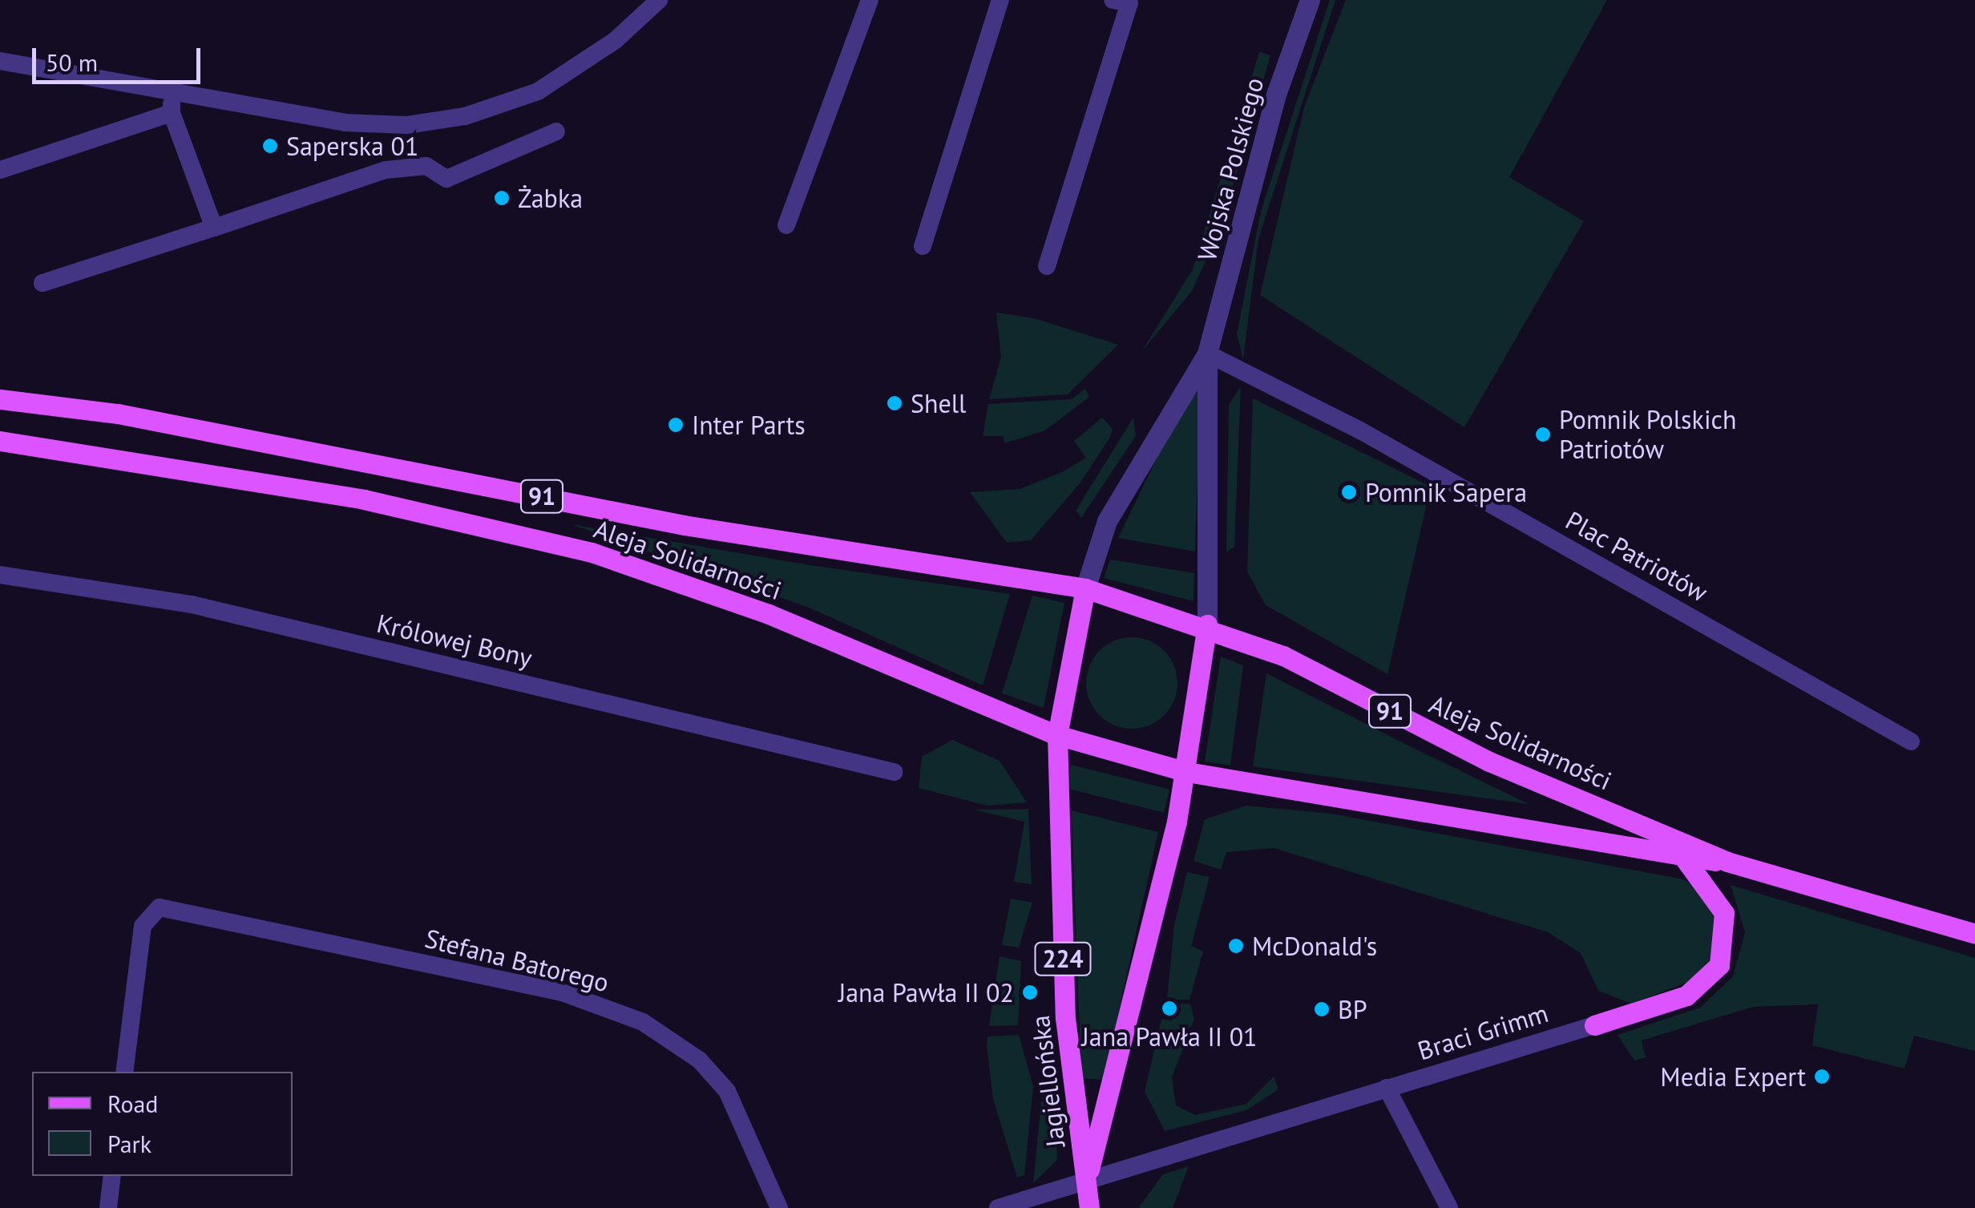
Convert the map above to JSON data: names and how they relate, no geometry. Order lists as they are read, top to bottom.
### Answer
{
  "streets": {
    "main road": [
      "91",
      "Aleja Solidarności",
      "224",
      "Jagiellońska"
    ],
    "street": [
      "Wojska Polskiego",
      "Plac Patriotów",
      "Królowej Bony",
      "Stefana Batorego",
      "Braci Grimm"
    ]
  },
  "crossings": [
    ["Wojska Polskiego", "91"],
    ["Wojska Polskiego", "Plac Patriotów"],
    ["Wojska Polskiego", "Aleja Solidarności"],
    ["Wojska Polskiego", "Jagiellońska"],
    ["91", "Aleja Solidarności"],
    ["91", "Jagiellońska"],
    ["Aleja Solidarności", "Jagiellońska"],
    ["Braci Grimm", "Jagiellońska"]
  ],
  "places": [
    "Saperska 01",
    "Żabka",
    "Shell",
    "Inter Parts",
    "Pomnik Polskich Patriotów",
    "Pomnik Sapera",
    "McDonald's",
    "Jana Pawła II 02",
    "Jana Pawła II 01",
    "BP",
    "Media Expert"
  ],
  "legend": ["Road", "Park"],
  "scale_bar": "50 m"
}
